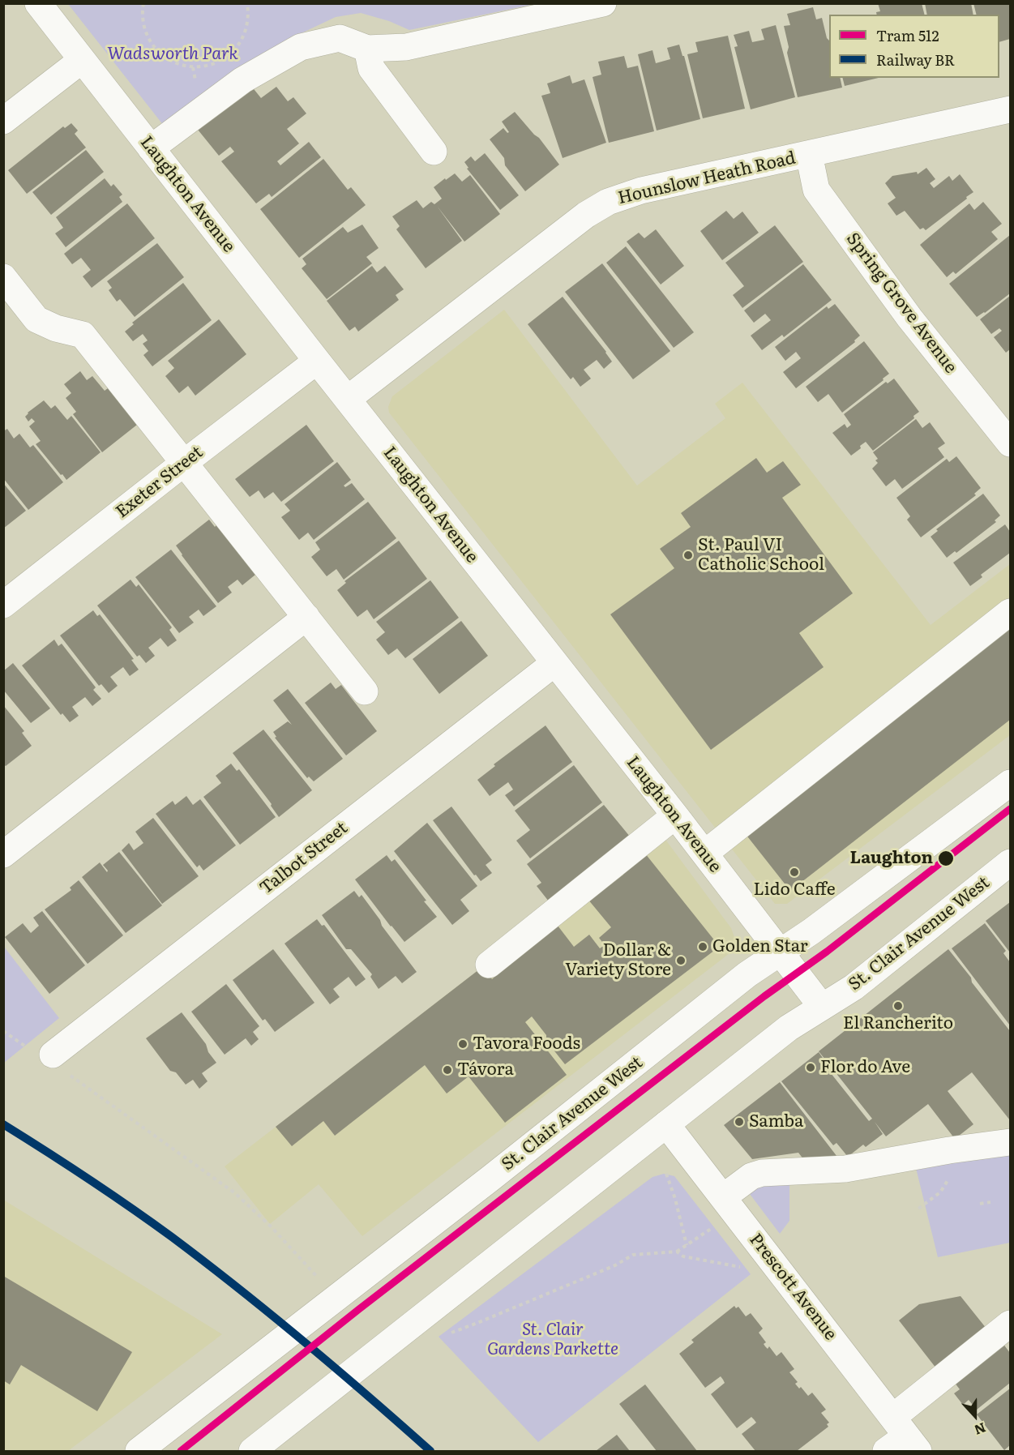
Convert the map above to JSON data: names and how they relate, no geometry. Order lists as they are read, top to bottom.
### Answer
{
  "streets": {
    "street": [
      "Hounslow Heath Road",
      "Laughton Avenue",
      "Spring Grove Avenue",
      "Exeter Street",
      "Talbot Street",
      "St. Clair Avenue West",
      "Prescott Avenue"
    ]
  },
  "crossings": [
    ["Hounslow Heath Road", "Laughton Avenue"],
    ["Hounslow Heath Road", "Spring Grove Avenue"],
    ["Laughton Avenue", "Exeter Street"],
    ["Laughton Avenue", "Talbot Street"],
    ["Laughton Avenue", "St. Clair Avenue West"],
    ["St. Clair Avenue West", "Prescott Avenue"]
  ],
  "parks": ["Wadsworth Park", "St. Clair Gardens Parkette"],
  "places": [
    "St. Paul VI Catholic School",
    "Laughton",
    "Lido Caffe",
    "Golden Star",
    "Dollar & Variety Store",
    "El Rancherito",
    "Tavora Foods",
    "Flor do Ave",
    "Távora",
    "Samba"
  ],
  "lines": ["tram line 512", "rail line BR"],
  "legend": ["Tram 512", "Railway BR"],
  "north": "bottom"
}
